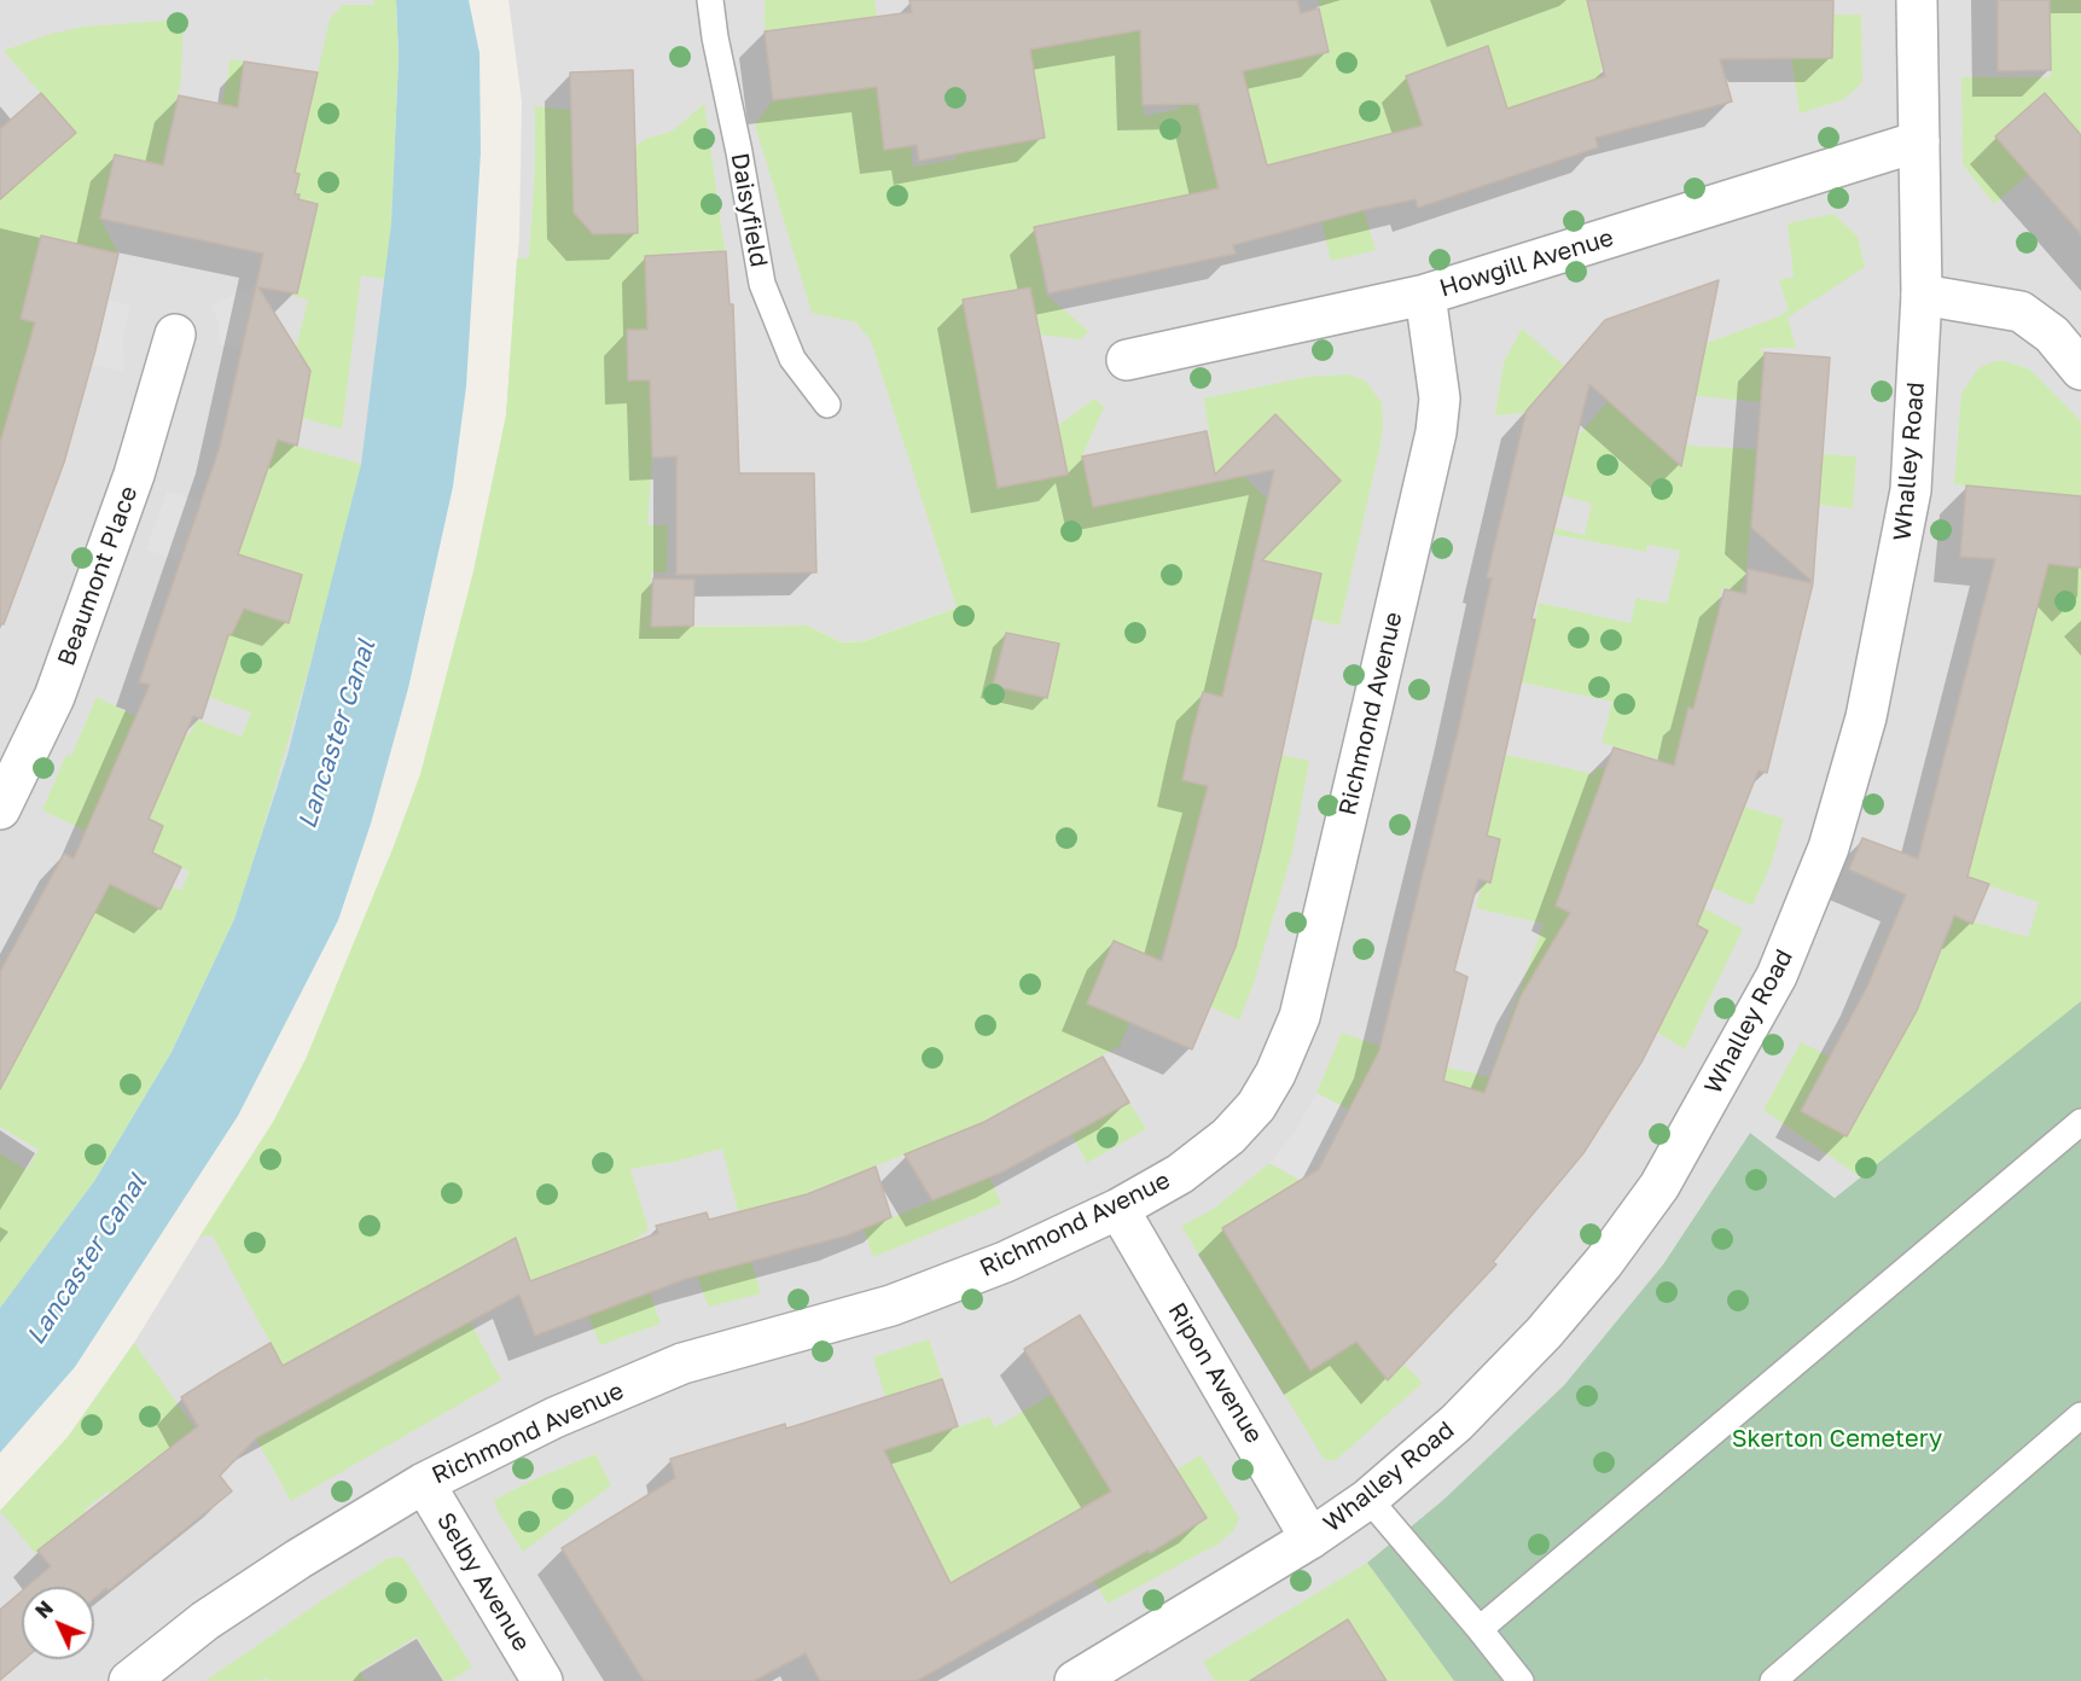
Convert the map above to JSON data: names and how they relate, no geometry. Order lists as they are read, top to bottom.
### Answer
{
  "streets": {
    "street": [
      "Howgill Avenue",
      "Whalley Road",
      "Beaumont Place",
      "Richmond Avenue",
      "Ripon Avenue",
      "Selby Avenue"
    ],
    "lane": ["Daisyfield"]
  },
  "crossings": [
    ["Howgill Avenue", "Whalley Road"],
    ["Howgill Avenue", "Richmond Avenue"],
    ["Whalley Road", "Ripon Avenue"],
    ["Richmond Avenue", "Ripon Avenue"],
    ["Richmond Avenue", "Selby Avenue"]
  ],
  "water": ["Lancaster Canal"],
  "parks": ["Skerton Cemetery"],
  "north": "top left"
}
